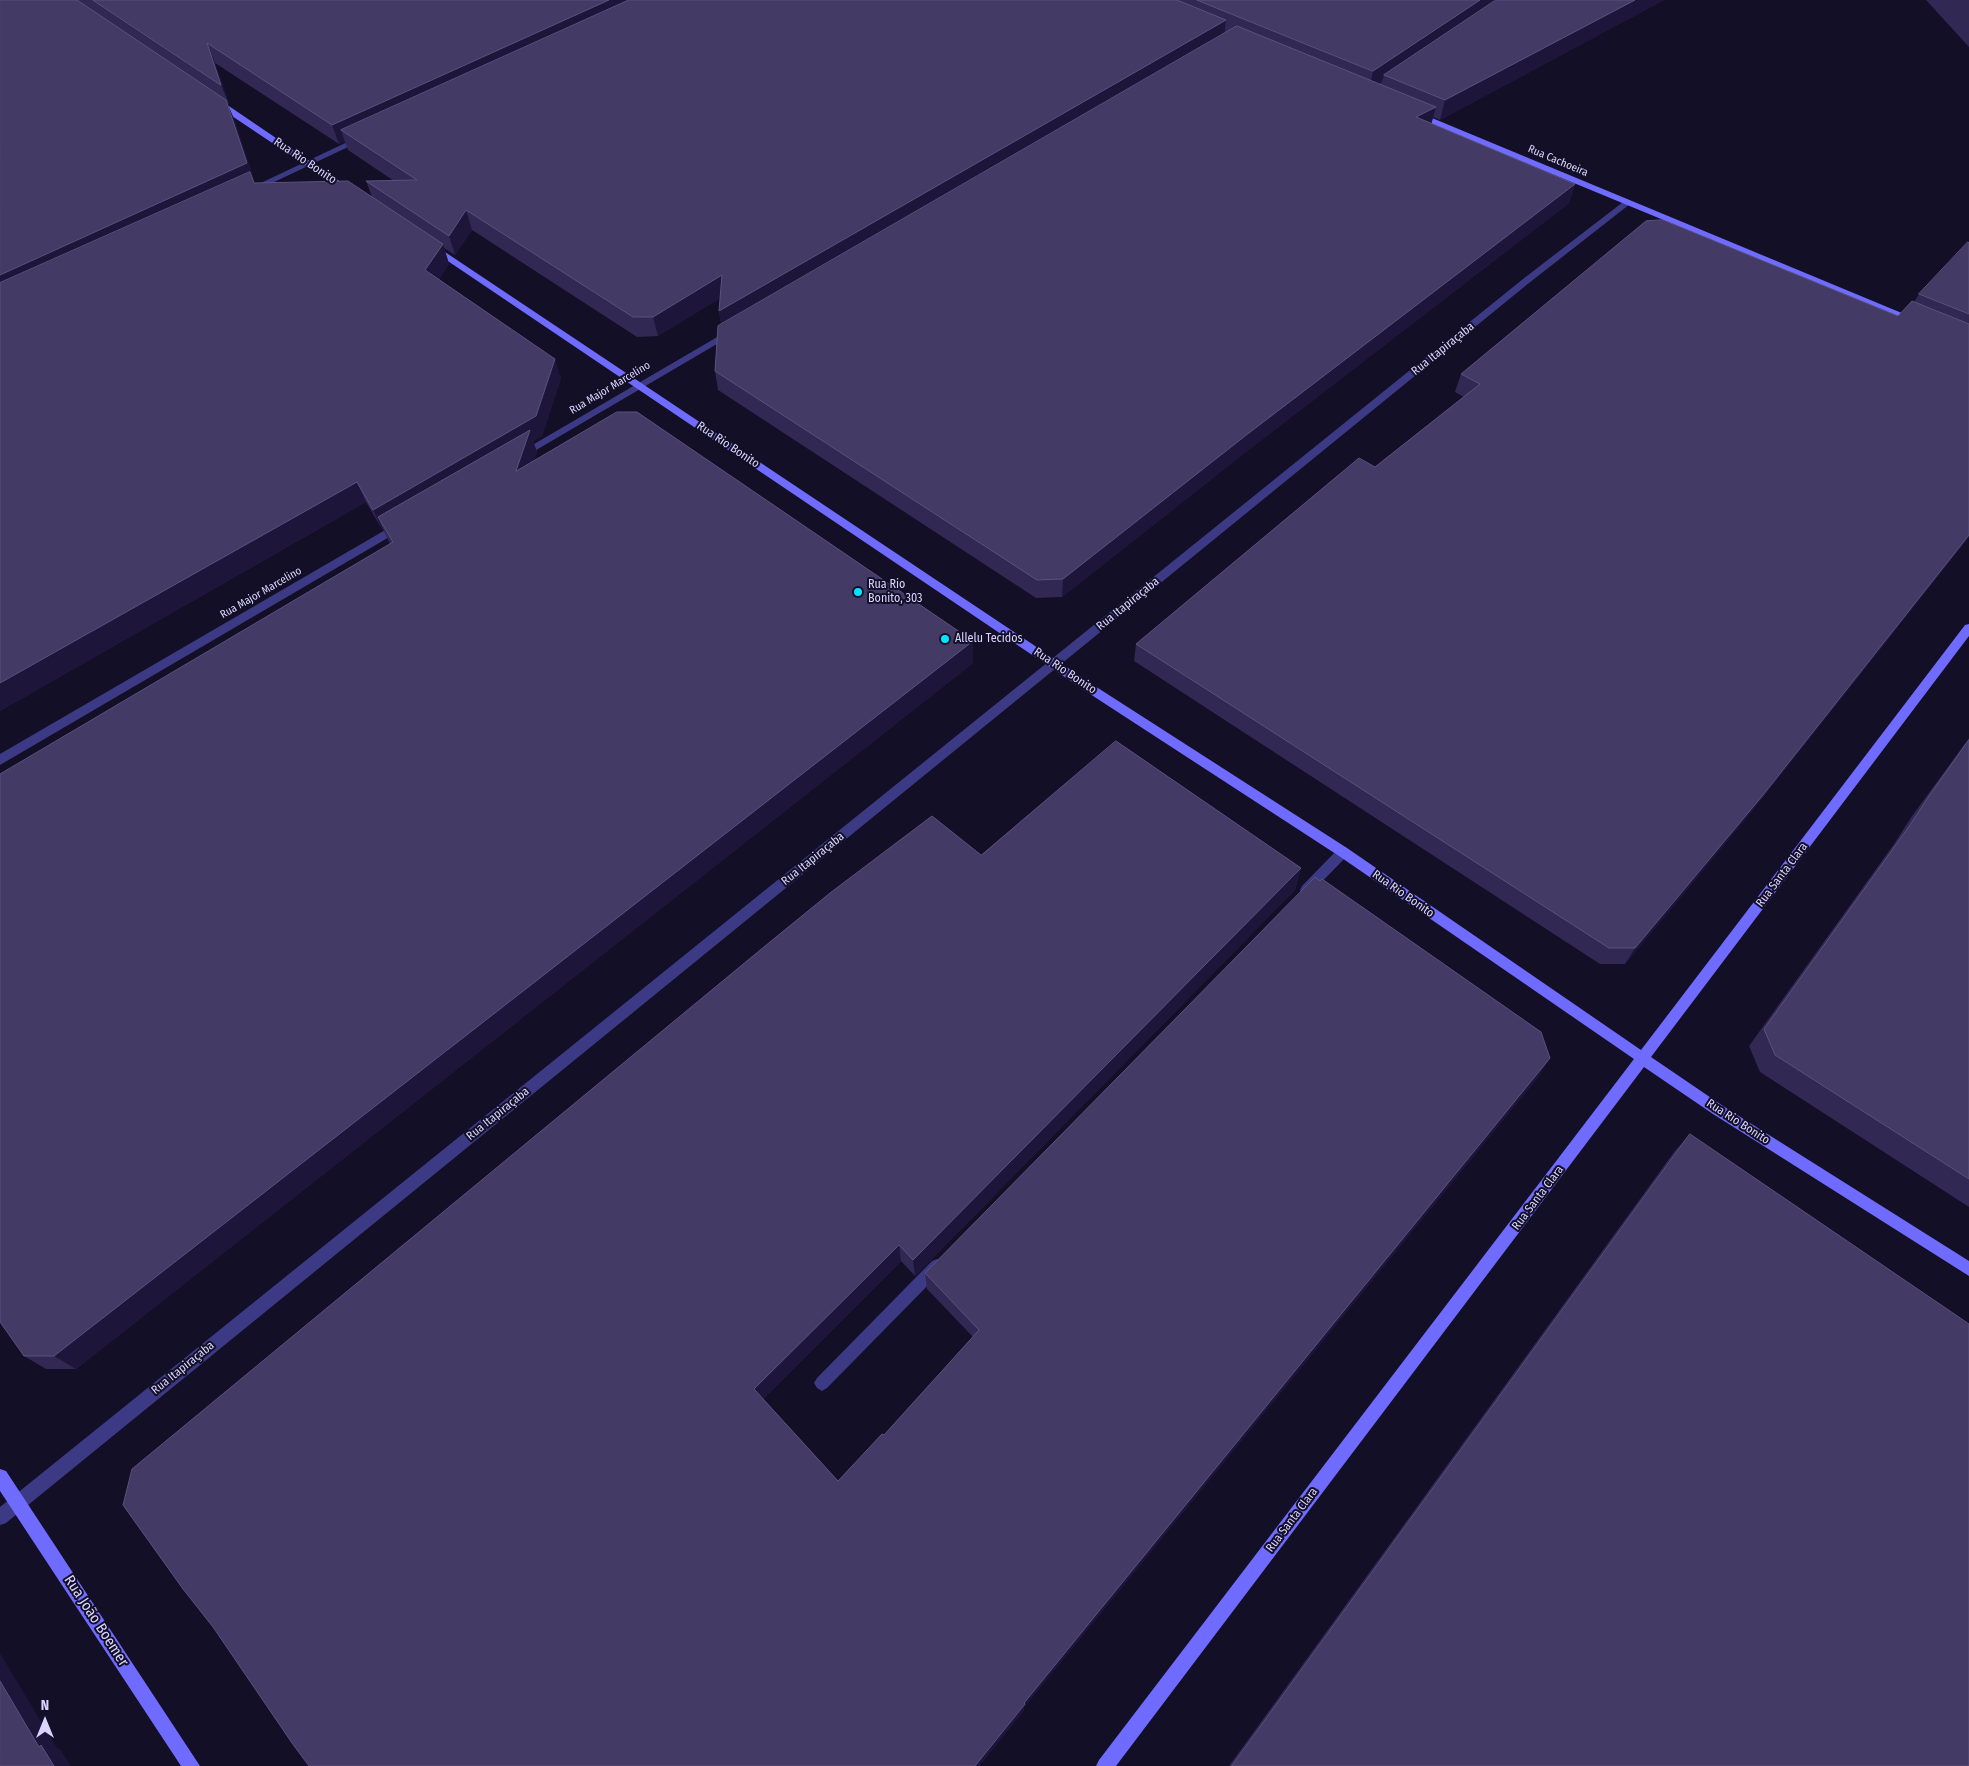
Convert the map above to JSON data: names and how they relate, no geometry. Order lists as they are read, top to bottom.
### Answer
{
  "streets": {
    "street": [
      "Rua Rio Bonito",
      "Rua Cachoeira",
      "Rua Itapiraçaba",
      "Rua Major Marcelino",
      "Rua Santa Clara",
      "Rua João Boemer"
    ]
  },
  "crossings": [
    ["Rua Rio Bonito", "Rua Itapiraçaba"],
    ["Rua Rio Bonito", "Rua Major Marcelino"],
    ["Rua Rio Bonito", "Rua Santa Clara"],
    ["Rua Cachoeira", "Rua Itapiraçaba"],
    ["Rua Itapiraçaba", "Rua João Boemer"]
  ],
  "places": ["Rua Rio Bonito, 303", "Allelu Tecidos"],
  "north": "top"
}
